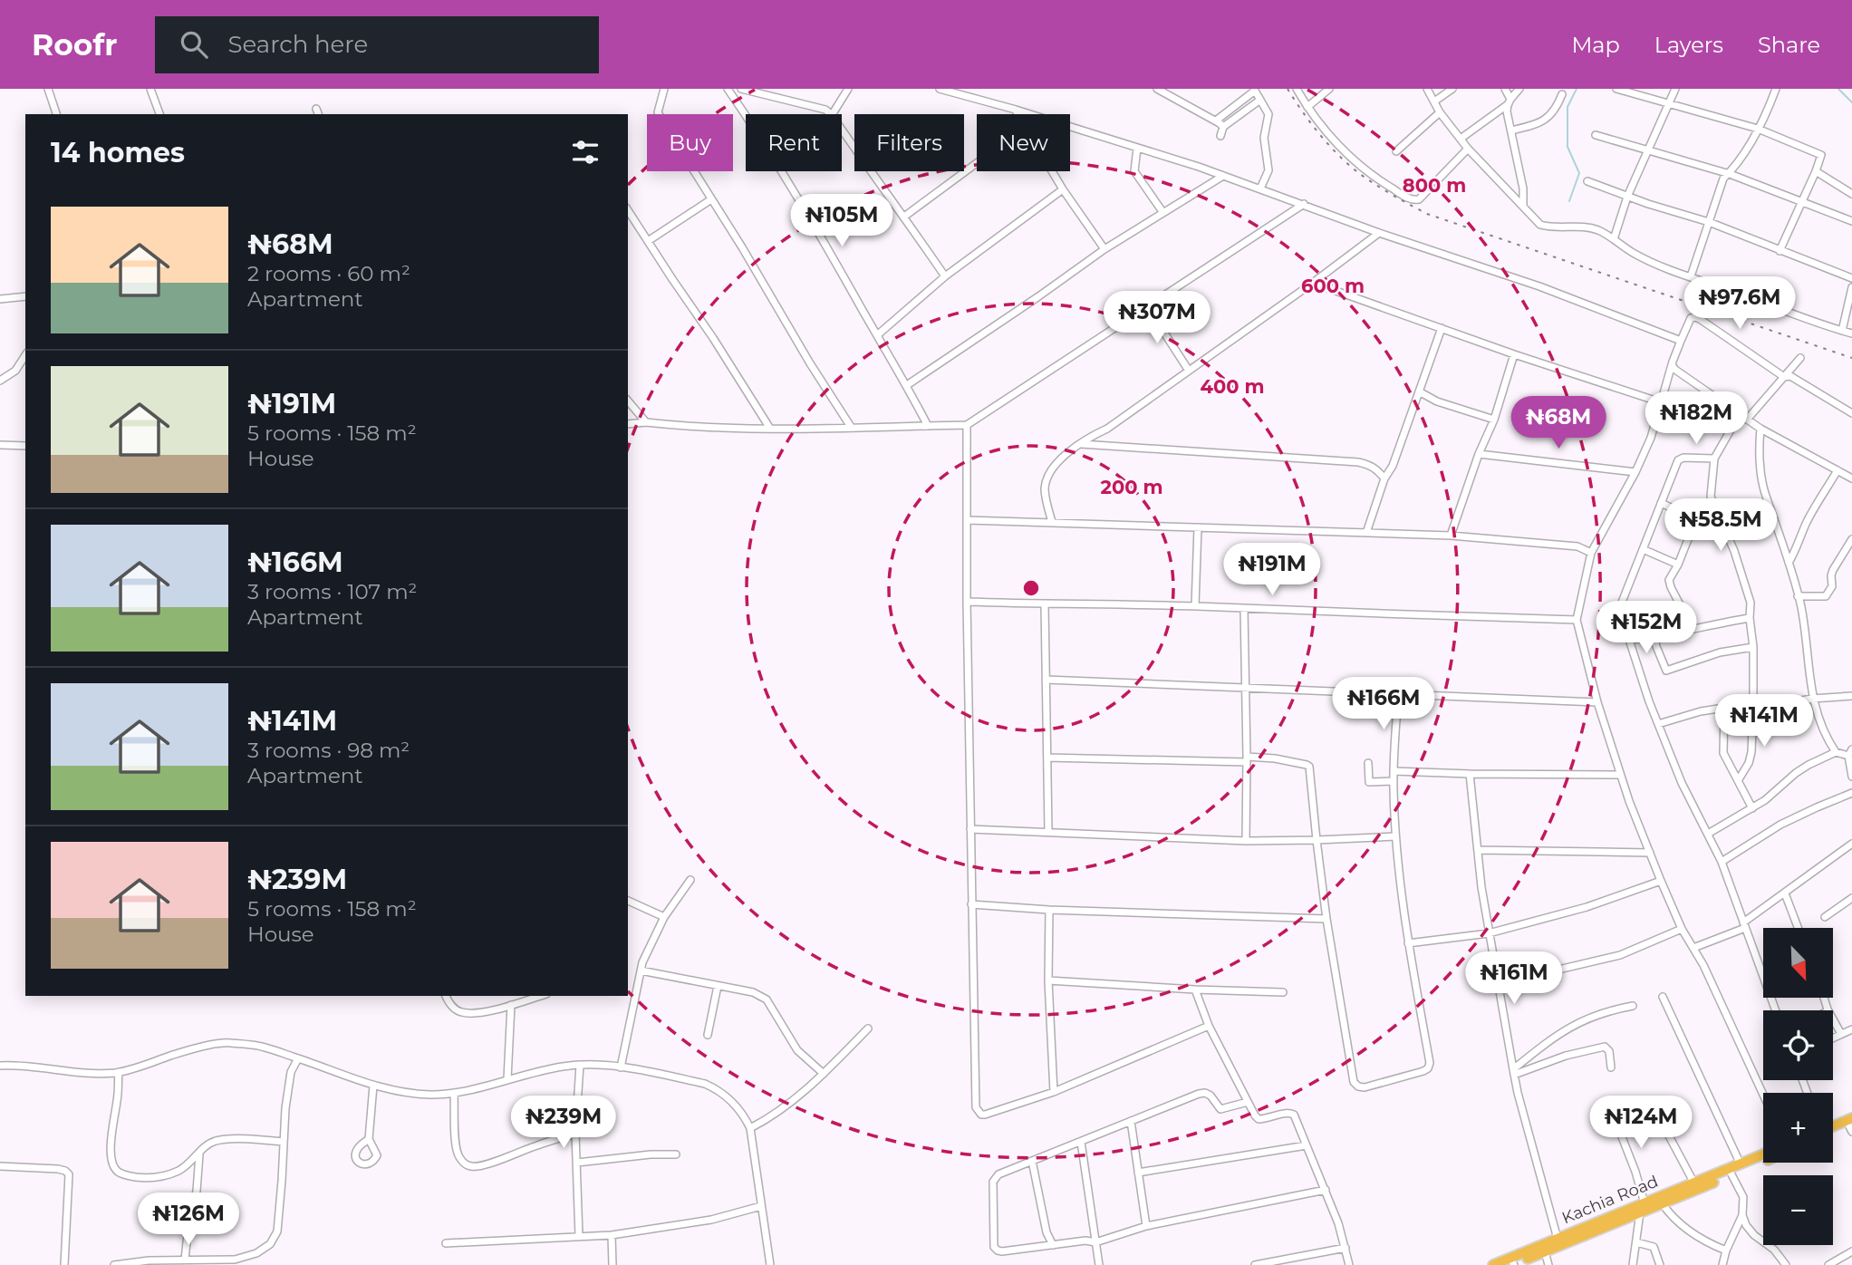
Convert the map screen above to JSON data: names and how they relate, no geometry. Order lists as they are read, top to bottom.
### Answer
{
  "streets": {
    "highway": ["Kachia Road"]
  },
  "north": "bottom right",
  "page": {
    "header": "Roofr",
    "search": "Search here",
    "nav": ["Map", "Layers", "Share"],
    "chip": [
      "Buy",
      "Rent",
      "Filters",
      "New"
    ],
    "heading": "14 homes",
    "list": [
      {
        "name": "₦68M",
        "note": "2 rooms · 60 m² · Apartment"
      },
      {
        "name": "₦191M",
        "note": "5 rooms · 158 m² · House"
      },
      {
        "name": "₦166M",
        "note": "3 rooms · 107 m² · Apartment"
      },
      {
        "name": "₦141M",
        "note": "3 rooms · 98 m² · Apartment"
      },
      {
        "name": "₦239M",
        "note": "5 rooms · 158 m² · House"
      }
    ],
    "price": [
      "₦105M",
      "₦97.6M",
      "₦307M",
      "₦182M",
      "₦68M",
      "₦58.5M",
      "₦191M",
      "₦152M",
      "₦166M",
      "₦141M",
      "₦161M",
      "₦239M",
      "₦124M",
      "₦126M"
    ],
    "map_buttons": ["+", "−"]
  },
  "rings": [
    "800 m",
    "600 m",
    "400 m",
    "200 m"
  ]
}
